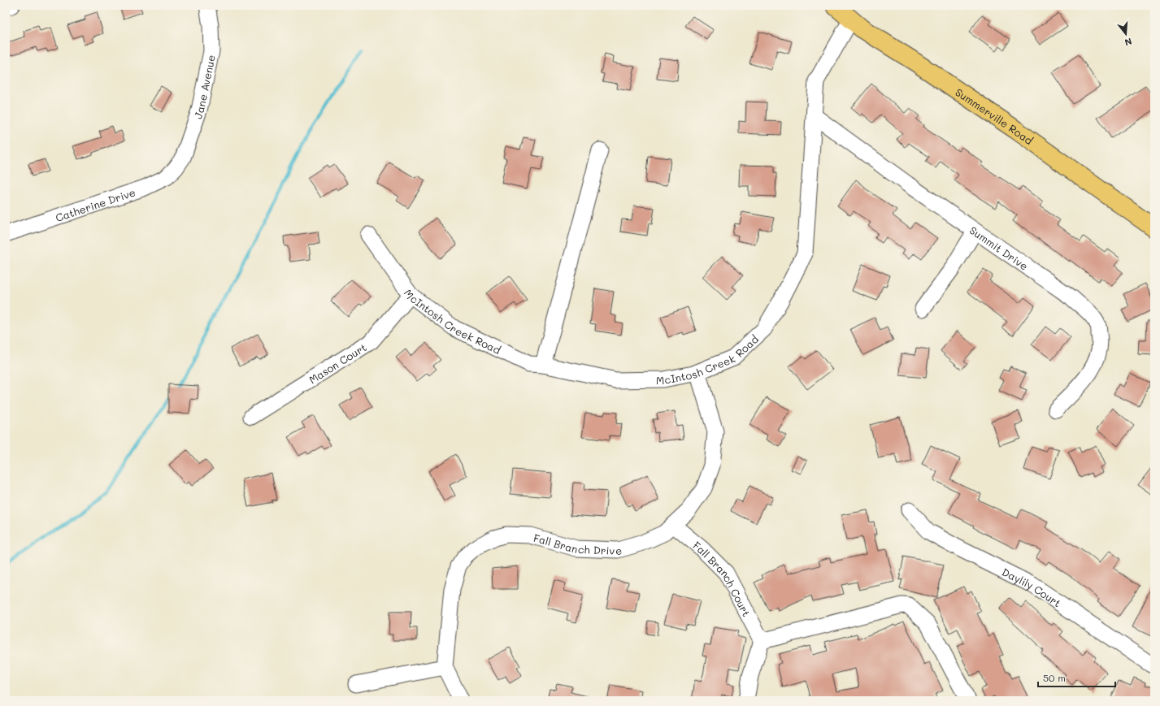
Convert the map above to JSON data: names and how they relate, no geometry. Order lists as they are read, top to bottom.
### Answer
{
  "streets": {
    "main road": ["Summerville Road"],
    "street": [
      "Jane Avenue",
      "Catherine Drive",
      "Summit Drive",
      "McIntosh Creek Road",
      "Mason Court",
      "Fall Branch Drive",
      "Fall Branch Court",
      "Daylily Court"
    ]
  },
  "crossings": [
    ["Jane Avenue", "Catherine Drive"],
    ["Summerville Road", "McIntosh Creek Road"],
    ["Summit Drive", "McIntosh Creek Road"],
    ["McIntosh Creek Road", "Mason Court"],
    ["McIntosh Creek Road", "Fall Branch Drive"],
    ["Fall Branch Drive", "Fall Branch Court"]
  ],
  "scale_bar": "50 m",
  "north": "bottom"
}
